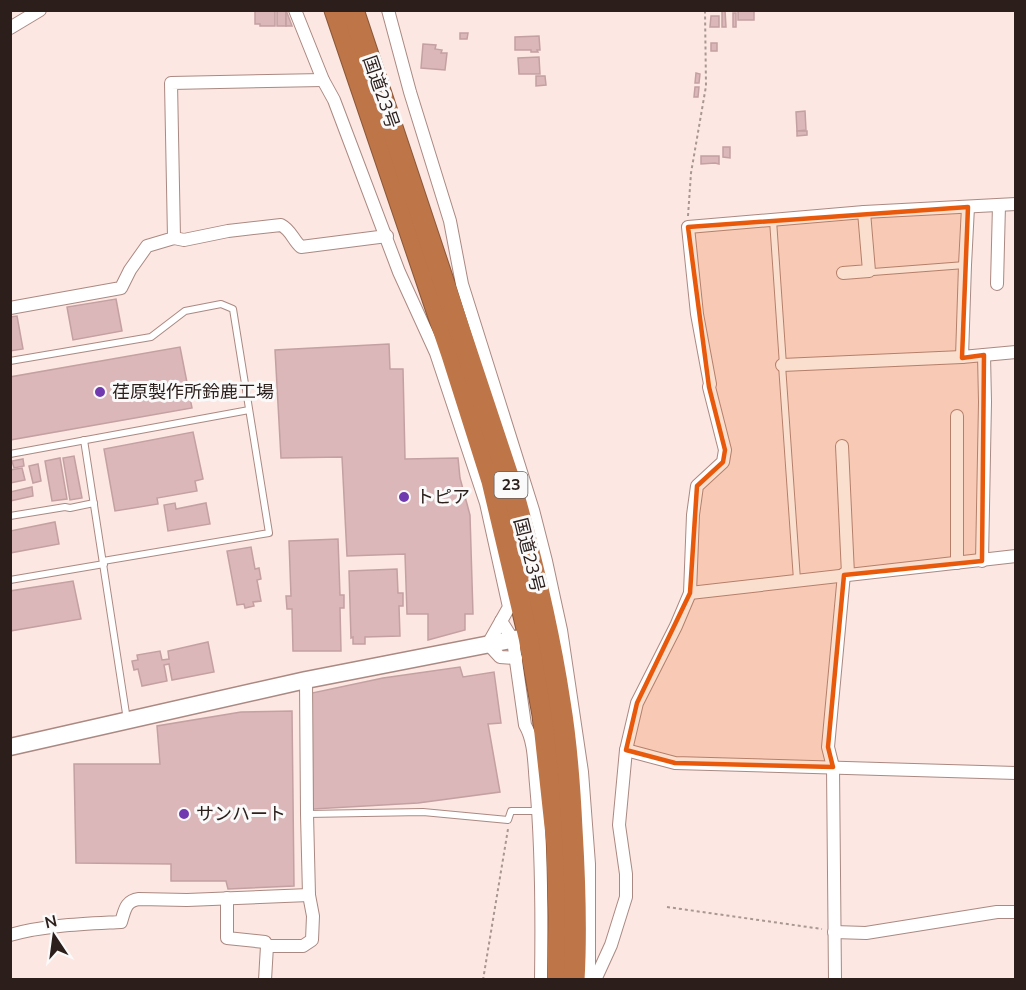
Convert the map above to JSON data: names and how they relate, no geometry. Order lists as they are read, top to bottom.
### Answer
{
  "streets": {
    "highway": ["国道23号", "23"]
  },
  "places": ["荏原製作所鈴鹿工場", "トピア", "サンハート"],
  "north": "top"
}
